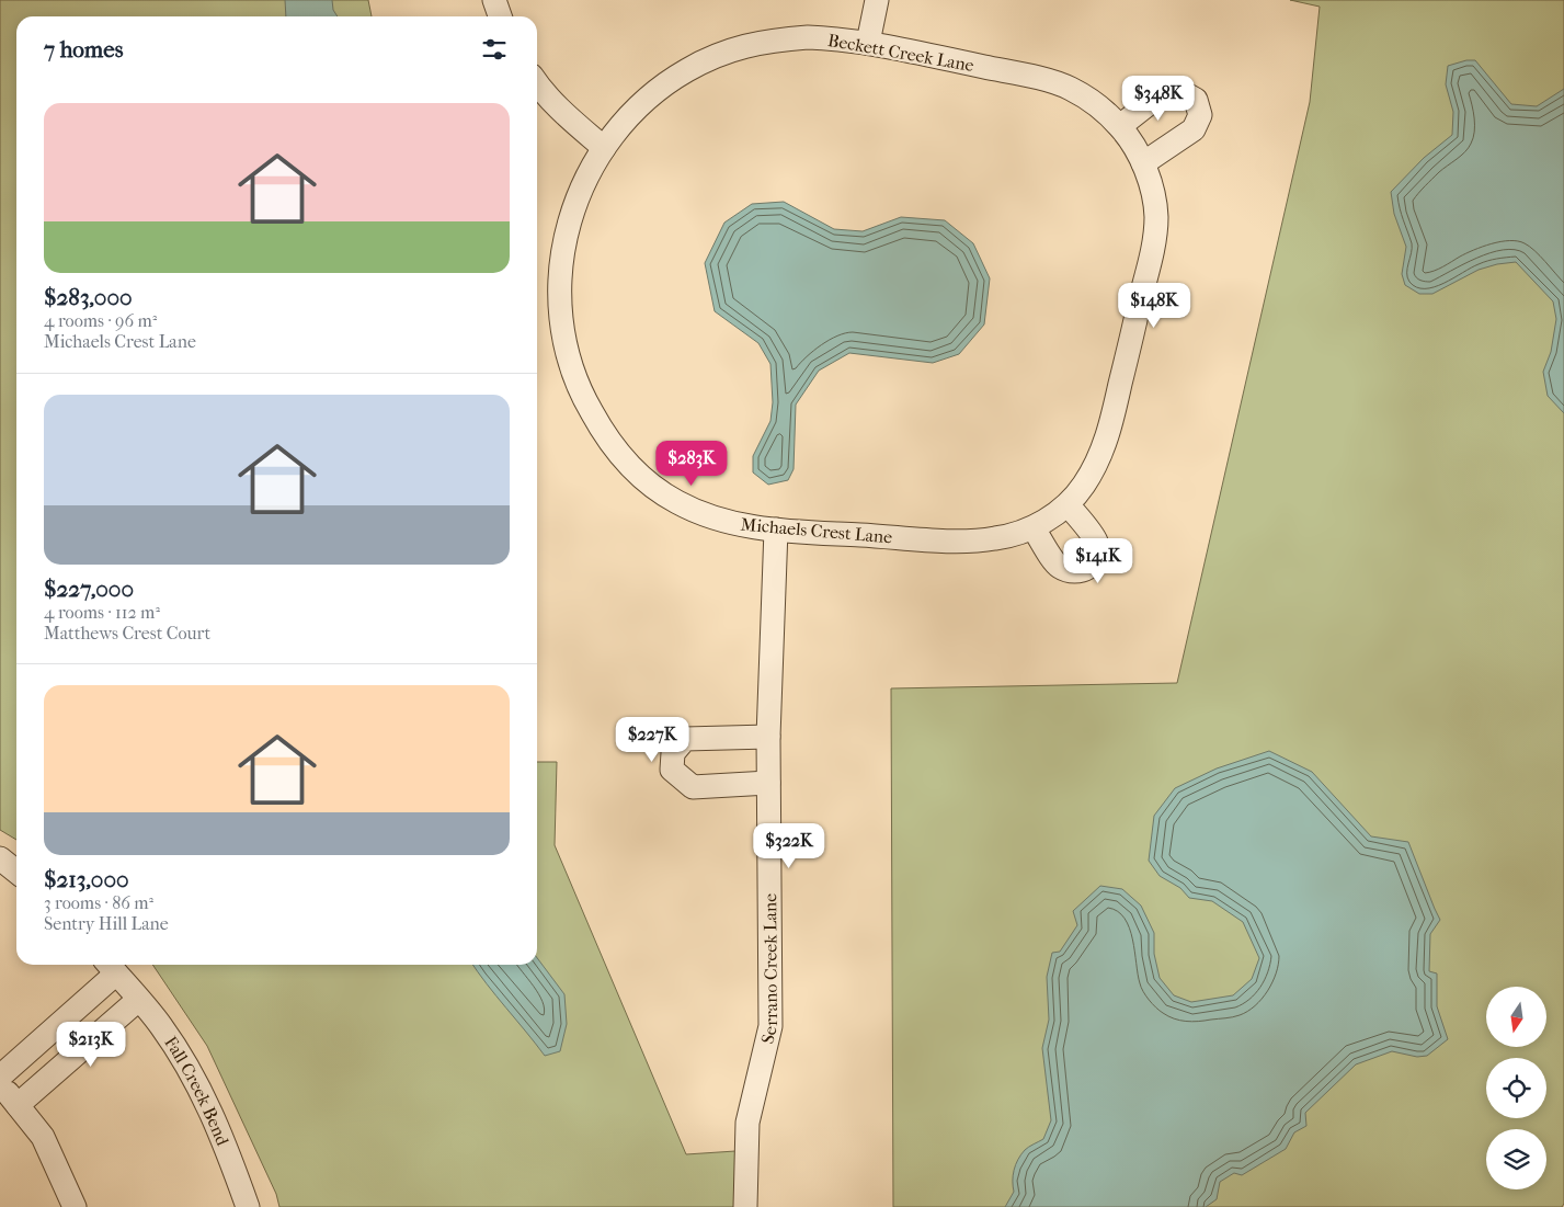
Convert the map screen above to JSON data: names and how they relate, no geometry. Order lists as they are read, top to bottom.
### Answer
{
  "streets": {
    "street": [
      "Beckett Creek Lane",
      "Michaels Crest Lane",
      "Serrano Creek Lane",
      "Fall Creek Bend"
    ]
  },
  "crossings": [
    ["Beckett Creek Lane", "Michaels Crest Lane"],
    ["Michaels Crest Lane", "Serrano Creek Lane"]
  ],
  "north": "bottom",
  "page": {
    "heading": "7 homes",
    "price": [
      "$348K",
      "$148K",
      "$283K",
      "$141K",
      "$227K",
      "$322K",
      "$213K"
    ],
    "list": [
      {
        "name": "$283,000",
        "note": "4 rooms · 96 m² · Michaels Crest Lane"
      },
      {
        "name": "$227,000",
        "note": "4 rooms · 112 m² · Matthews Crest Court"
      },
      {
        "name": "$213,000",
        "note": "3 rooms · 86 m² · Sentry Hill Lane"
      }
    ]
  }
}
